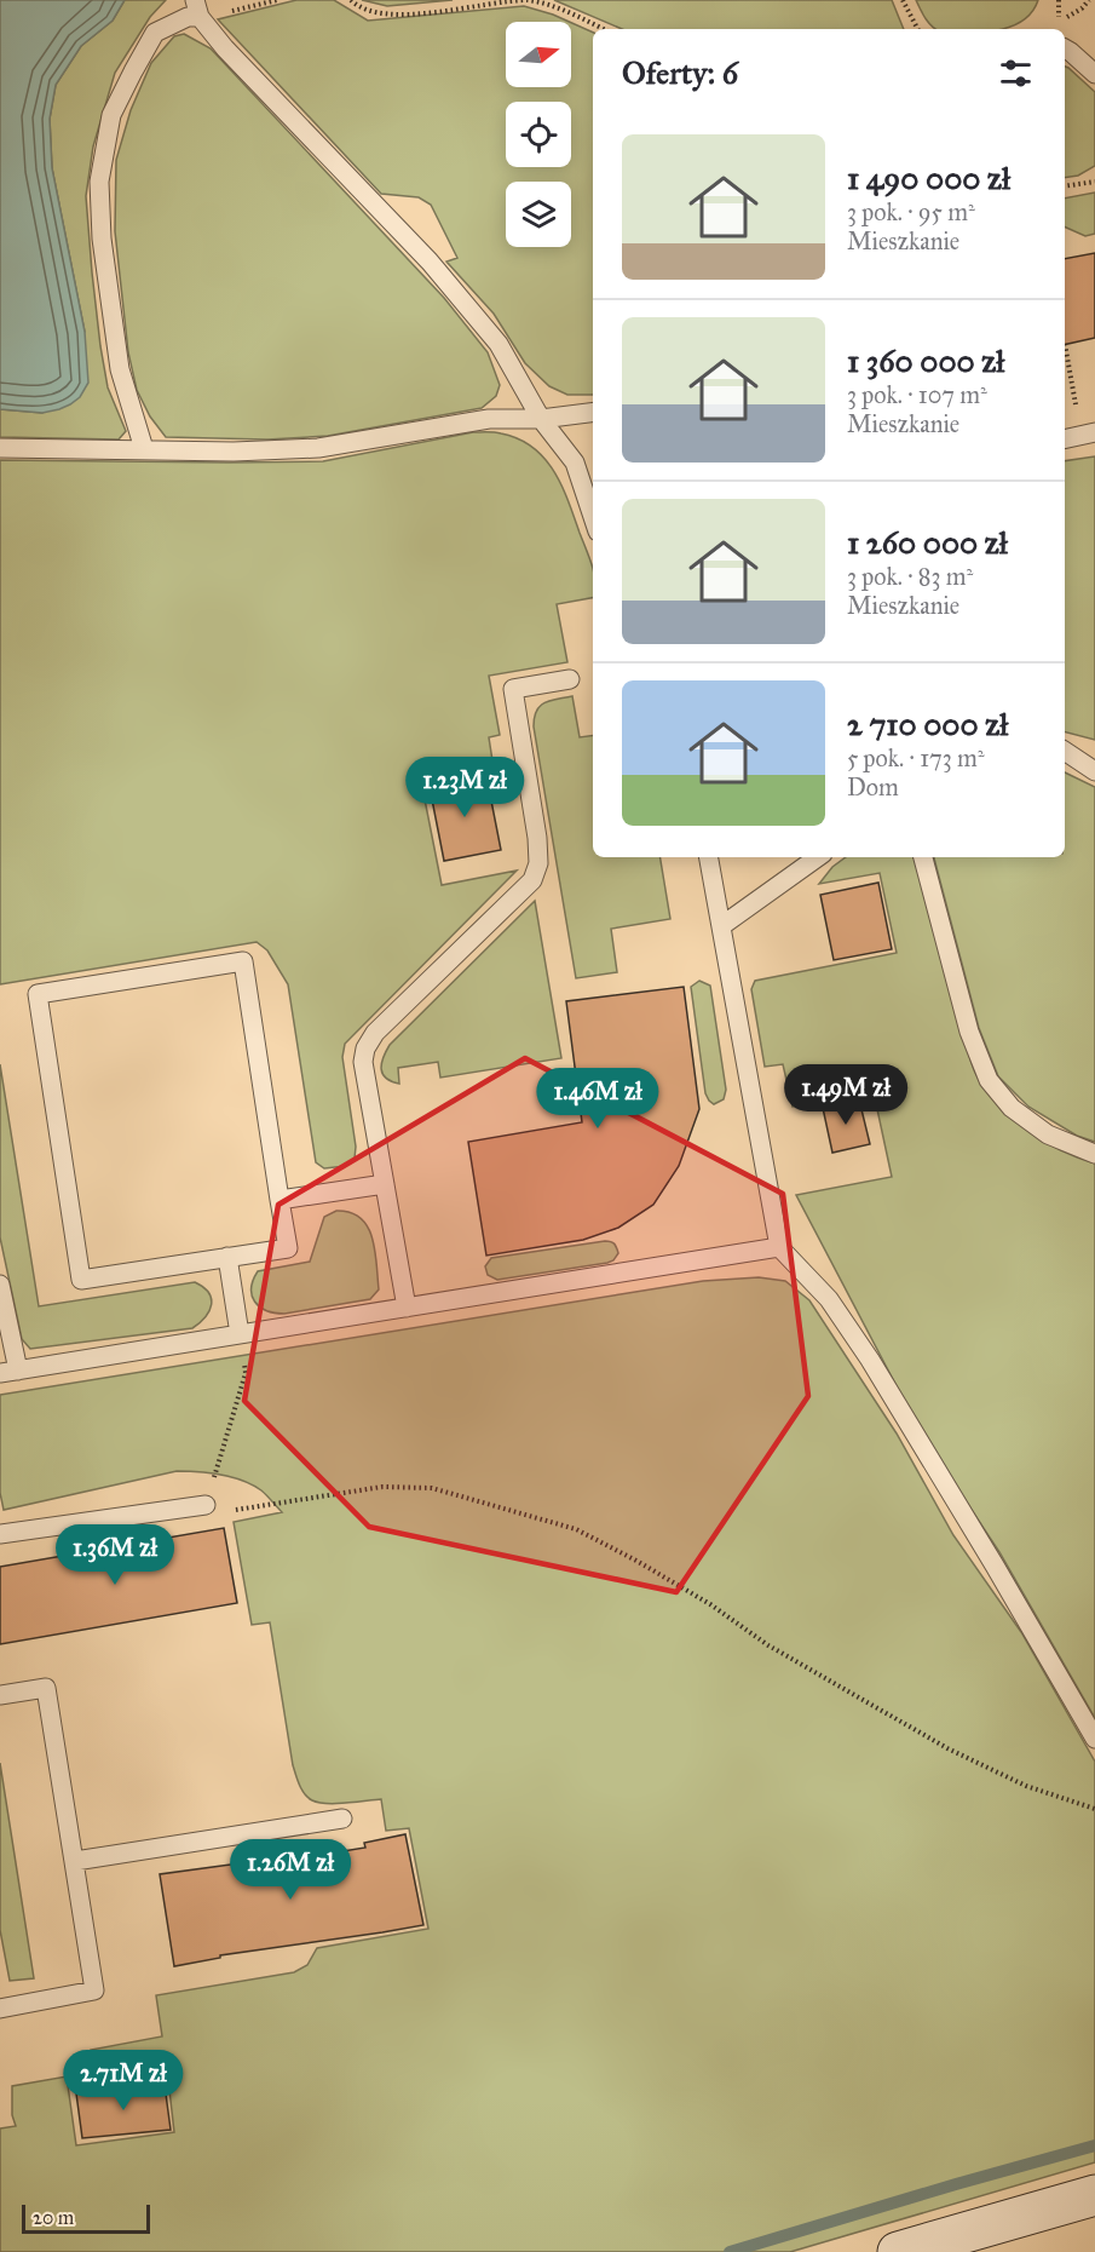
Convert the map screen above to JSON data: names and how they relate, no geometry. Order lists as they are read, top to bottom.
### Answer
{
  "scale_bar": "20 m",
  "north": "right",
  "page": {
    "heading": "Oferty: 6",
    "list": [
      {
        "name": "1 490 000 zł",
        "note": "3 pok. · 95 m² · Mieszkanie"
      },
      {
        "name": "1 360 000 zł",
        "note": "3 pok. · 107 m² · Mieszkanie"
      },
      {
        "name": "1 260 000 zł",
        "note": "3 pok. · 83 m² · Mieszkanie"
      },
      {
        "name": "2 710 000 zł",
        "note": "5 pok. · 173 m² · Dom"
      }
    ],
    "price": [
      "1.23M zł",
      "1.49M zł",
      "1.46M zł",
      "1.36M zł",
      "1.26M zł",
      "2.71M zł"
    ],
    "scale": "20 m"
  }
}
